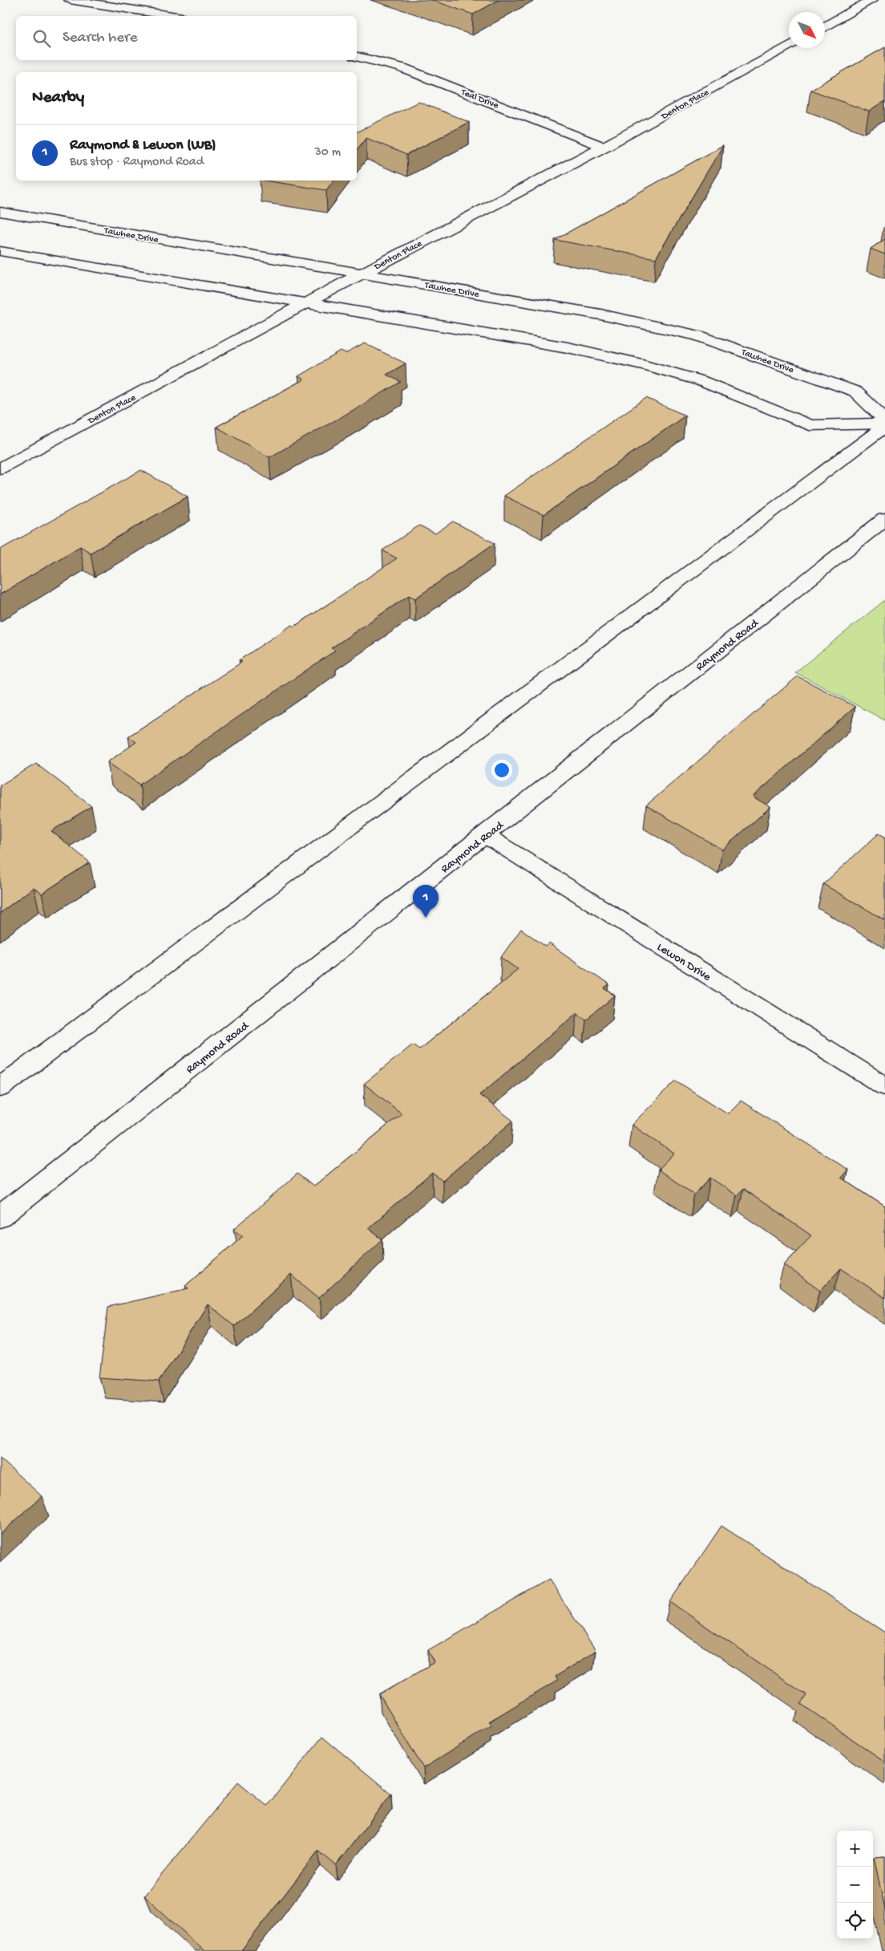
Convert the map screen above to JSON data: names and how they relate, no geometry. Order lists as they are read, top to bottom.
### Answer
{
  "streets": {
    "street": [
      "Teal Drive",
      "Denton Place",
      "Tawhee Drive",
      "Raymond Road",
      "Lewon Drive"
    ]
  },
  "crossings": [
    ["Teal Drive", "Denton Place"],
    ["Denton Place", "Tawhee Drive"],
    ["Raymond Road", "Lewon Drive"]
  ],
  "north": "bottom right",
  "page": {
    "search": "Search here",
    "heading": "Nearby",
    "list": [
      {
        "mark": "1",
        "name": "Raymond & Lewon (WB)",
        "note": "Bus stop · Raymond Road",
        "value": "30 m"
      }
    ],
    "pins": "1",
    "map_buttons": ["+", "−"]
  }
}
